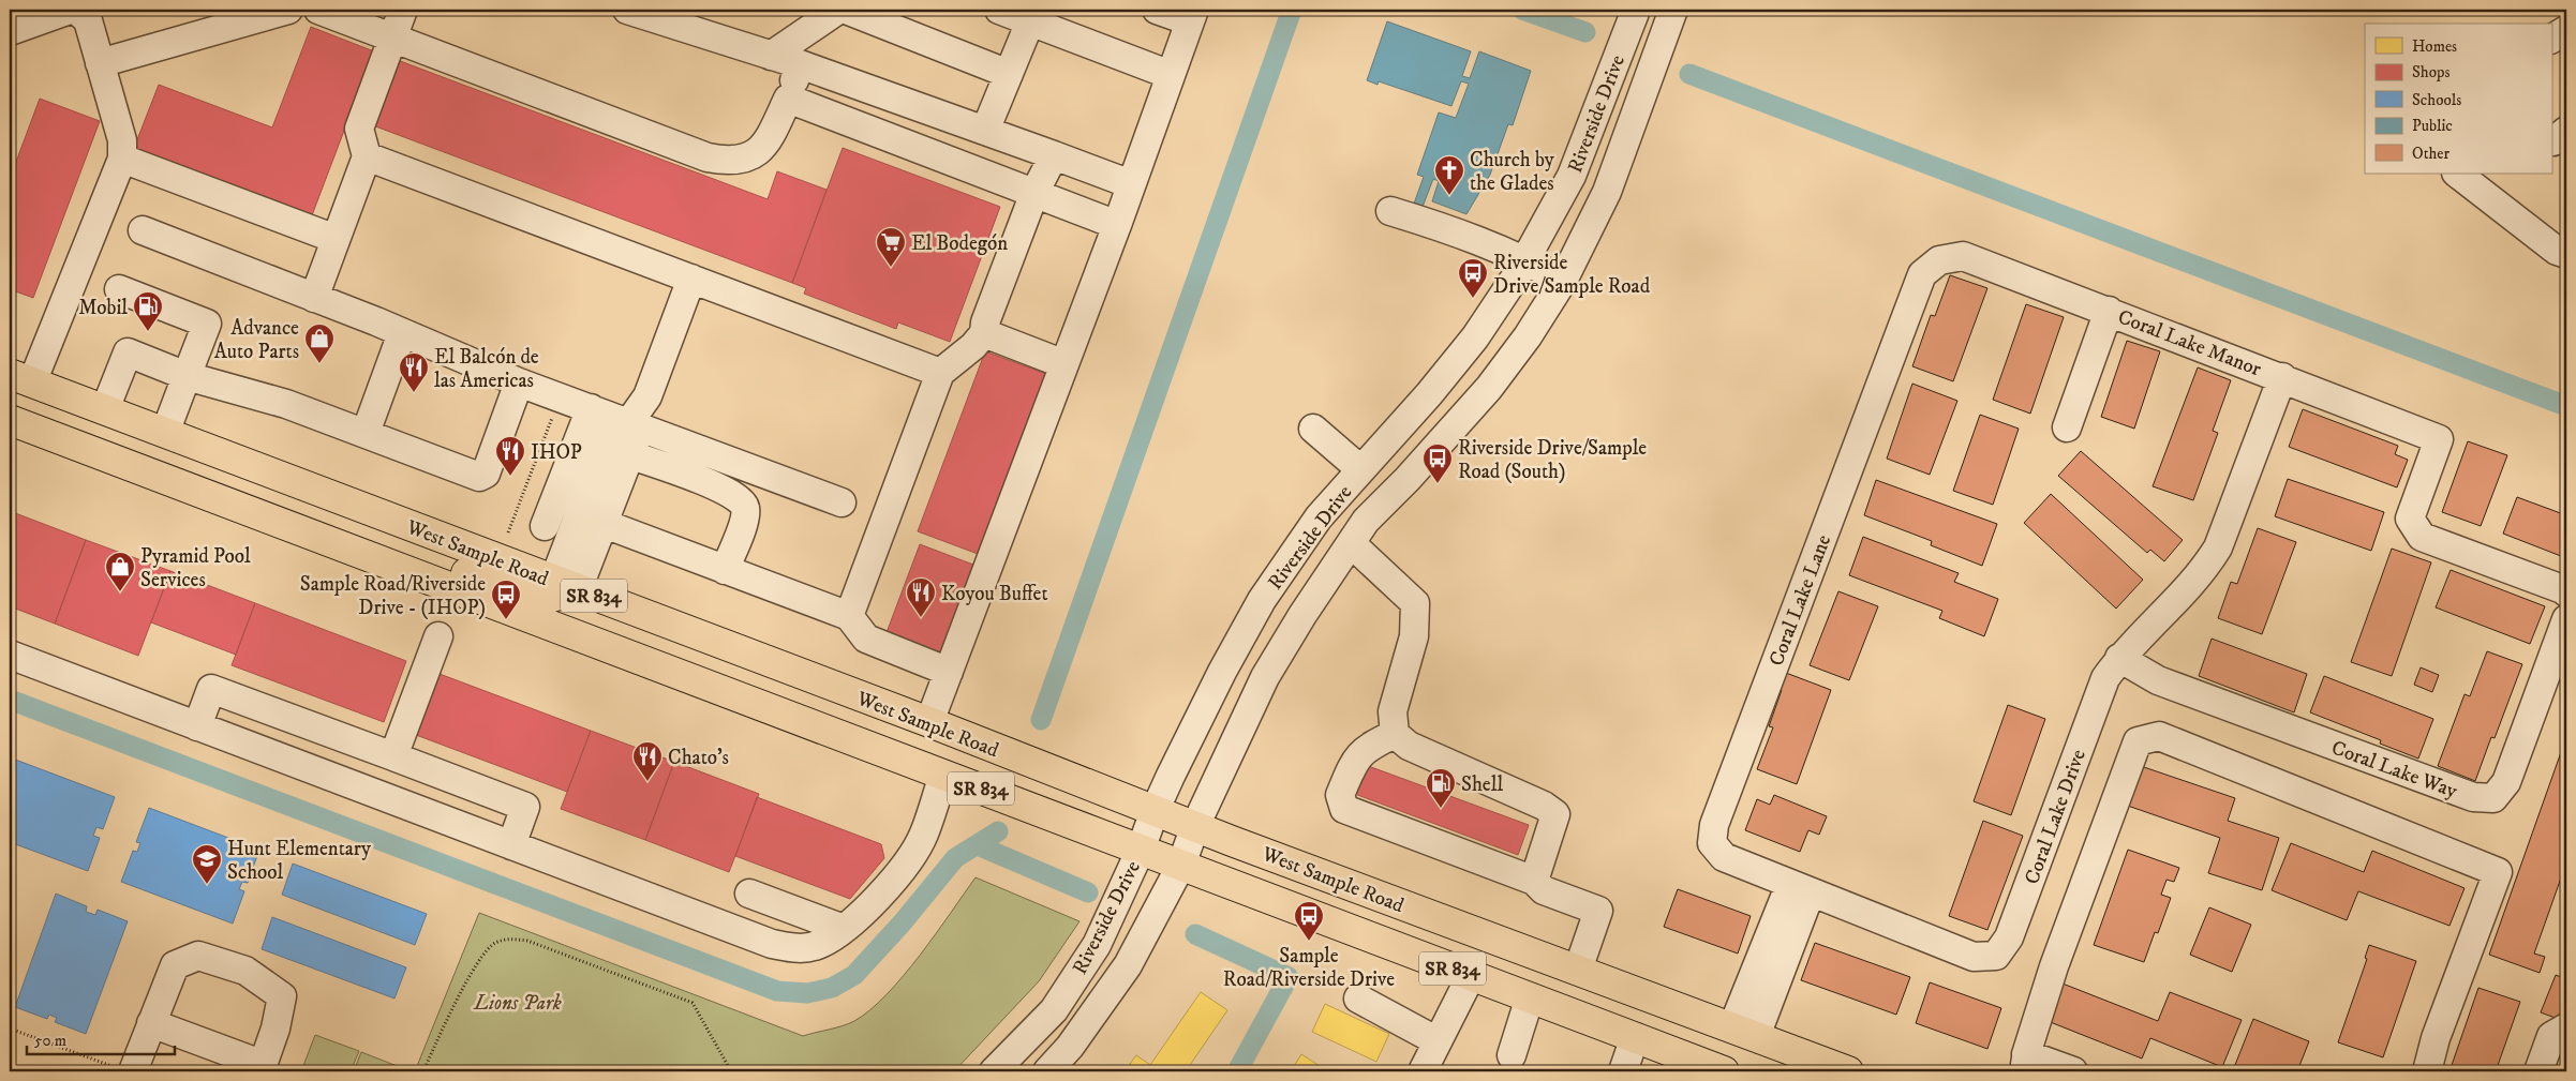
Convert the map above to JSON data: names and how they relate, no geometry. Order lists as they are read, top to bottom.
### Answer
{
  "streets": {
    "main road": ["West Sample Road", "SR 834"],
    "street": [
      "Riverside Drive",
      "Coral Lake Manor",
      "Coral Lake Lane",
      "Coral Lake Way",
      "Coral Lake Drive"
    ]
  },
  "crossings": [
    ["Riverside Drive", "West Sample Road"],
    ["Coral Lake Manor", "Coral Lake Lane"],
    ["Coral Lake Manor", "Coral Lake Drive"],
    ["Coral Lake Lane", "Coral Lake Drive"],
    ["Coral Lake Way", "Coral Lake Drive"]
  ],
  "parks": ["Lions Park"],
  "places": {
    "church": ["Church by the Glades"],
    "supermarket": ["El Bodegón"],
    "bus stop": [
      "Riverside Drive/Sample Road",
      "Riverside Drive/Sample Road (South)",
      "Sample Road/Riverside Drive - (IHOP)",
      "Sample Road/Riverside Drive"
    ],
    "fuel station": ["Mobil", "Shell"],
    "shop": ["Advance Auto Parts", "Pyramid Pool Services"],
    "restaurant": [
      "El Balcón de las Americas",
      "IHOP",
      "Koyou Buffet",
      "Chato's"
    ],
    "school or university": ["Hunt Elementary School"]
  },
  "legend": [
    "Homes",
    "Shops",
    "Schools",
    "Public",
    "Other"
  ],
  "scale_bar": "50 m"
}
